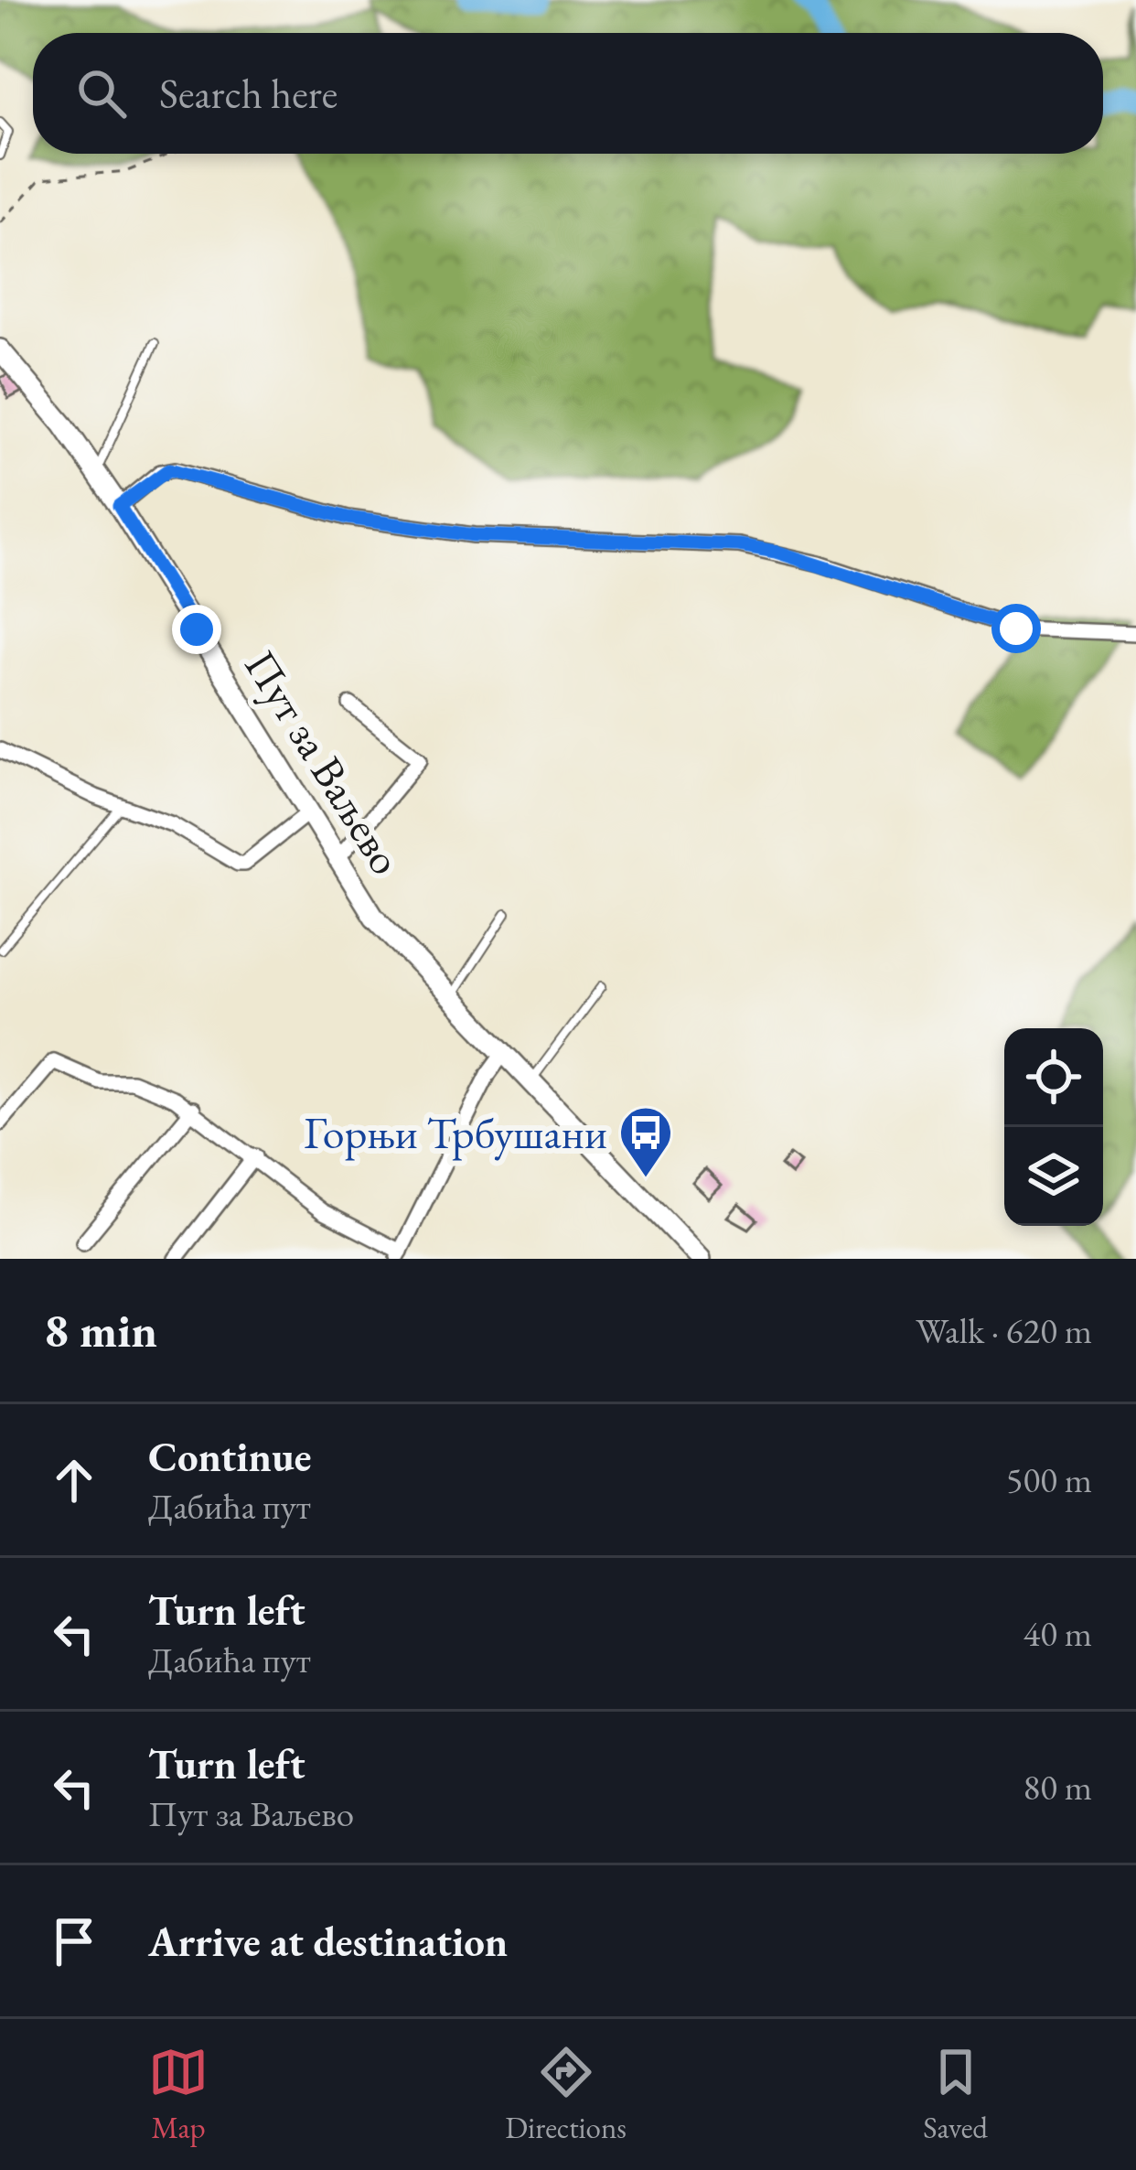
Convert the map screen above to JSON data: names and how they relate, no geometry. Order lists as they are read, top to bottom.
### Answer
{
  "streets": {
    "main road": ["Пут за Ваљево"]
  },
  "places": {
    "bus stop": ["Горњи Трбушани"]
  },
  "page": {
    "search": "Search here",
    "heading": ["8 min", "Walk · 620 m"],
    "list": [
      ["Continue", "Дабића пут", "500 m"],
      ["Turn left", "Дабића пут", "40 m"],
      ["Turn left", "Пут за Ваљево", "80 m"],
      "Arrive at destination"
    ],
    "nav": ["Map", "Directions", "Saved"]
  }
}
